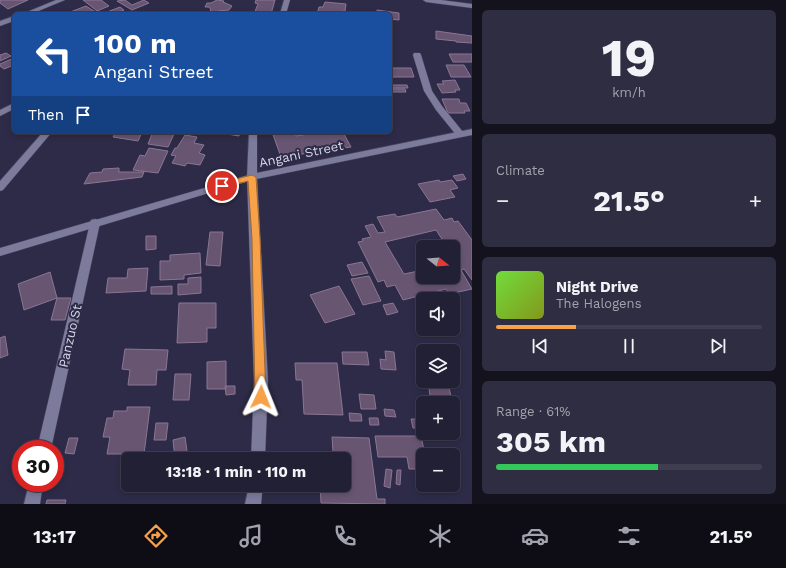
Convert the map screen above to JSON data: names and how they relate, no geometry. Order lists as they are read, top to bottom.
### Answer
{
  "streets": {
    "street": ["Angani Street", "Panzuo St"]
  },
  "crossings": [
    ["Angani Street", "Panzuo St"]
  ],
  "north": "right",
  "page": {
    "tile": [
      ["19", "km/h"],
      "Climate",
      ["Range · 61%", "305 km"]
    ],
    "turn": ["100 m", "Angani Street"],
    "then": "Then",
    "heat": ["−", "21.5°", "+"],
    "map_buttons": ["+", "−"],
    "song": ["Night Drive", "The Halogens"],
    "limit": "30",
    "trip": "13:18 · 1 min · 110 m",
    "tabs": ["13:17", "21.5°"]
  }
}
